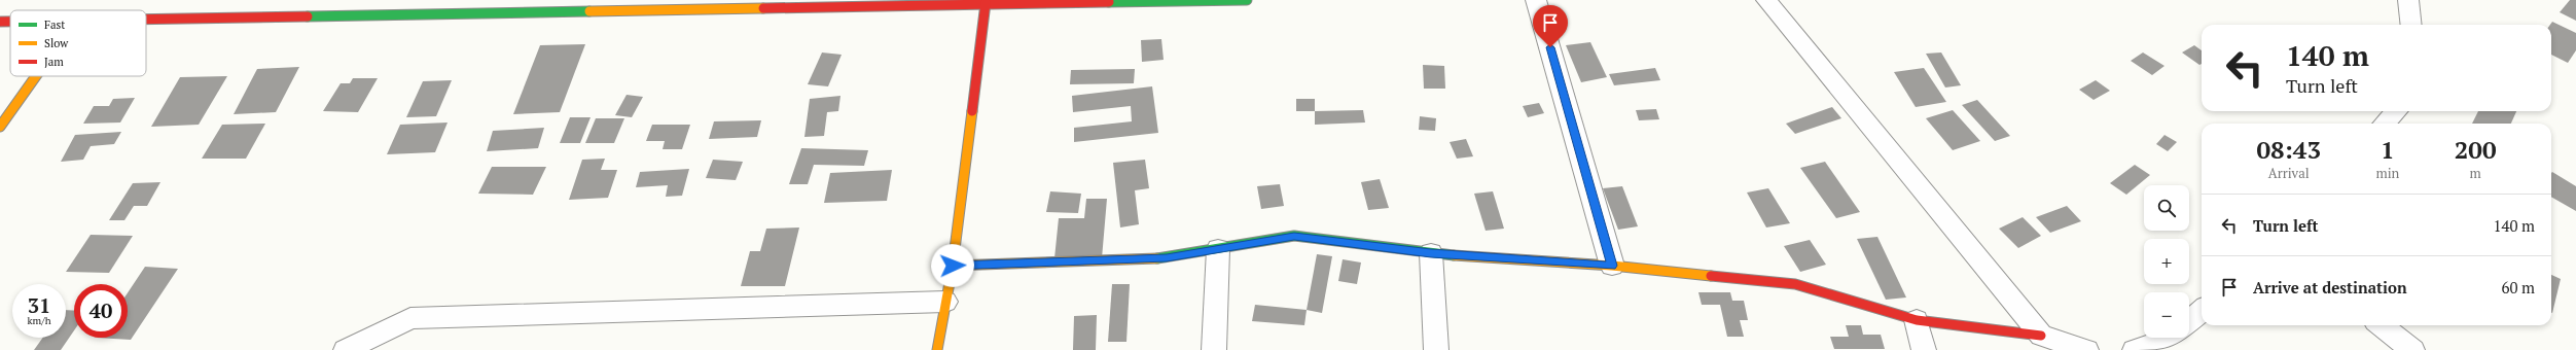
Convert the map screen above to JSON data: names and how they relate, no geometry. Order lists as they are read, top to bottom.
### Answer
{
  "legend": ["Fast", "Slow", "Jam"],
  "page": {
    "turn": ["140 m", "Turn left"],
    "eta": [
      "08:43",
      "Arrival",
      "1",
      "min",
      "200",
      "m"
    ],
    "map_buttons": ["+", "−"],
    "list": [
      {
        "name": "Turn left",
        "value": "140 m"
      },
      {
        "name": "Arrive at destination",
        "value": "60 m"
      }
    ],
    "speed": "31 km/h",
    "limit": "40"
  }
}
